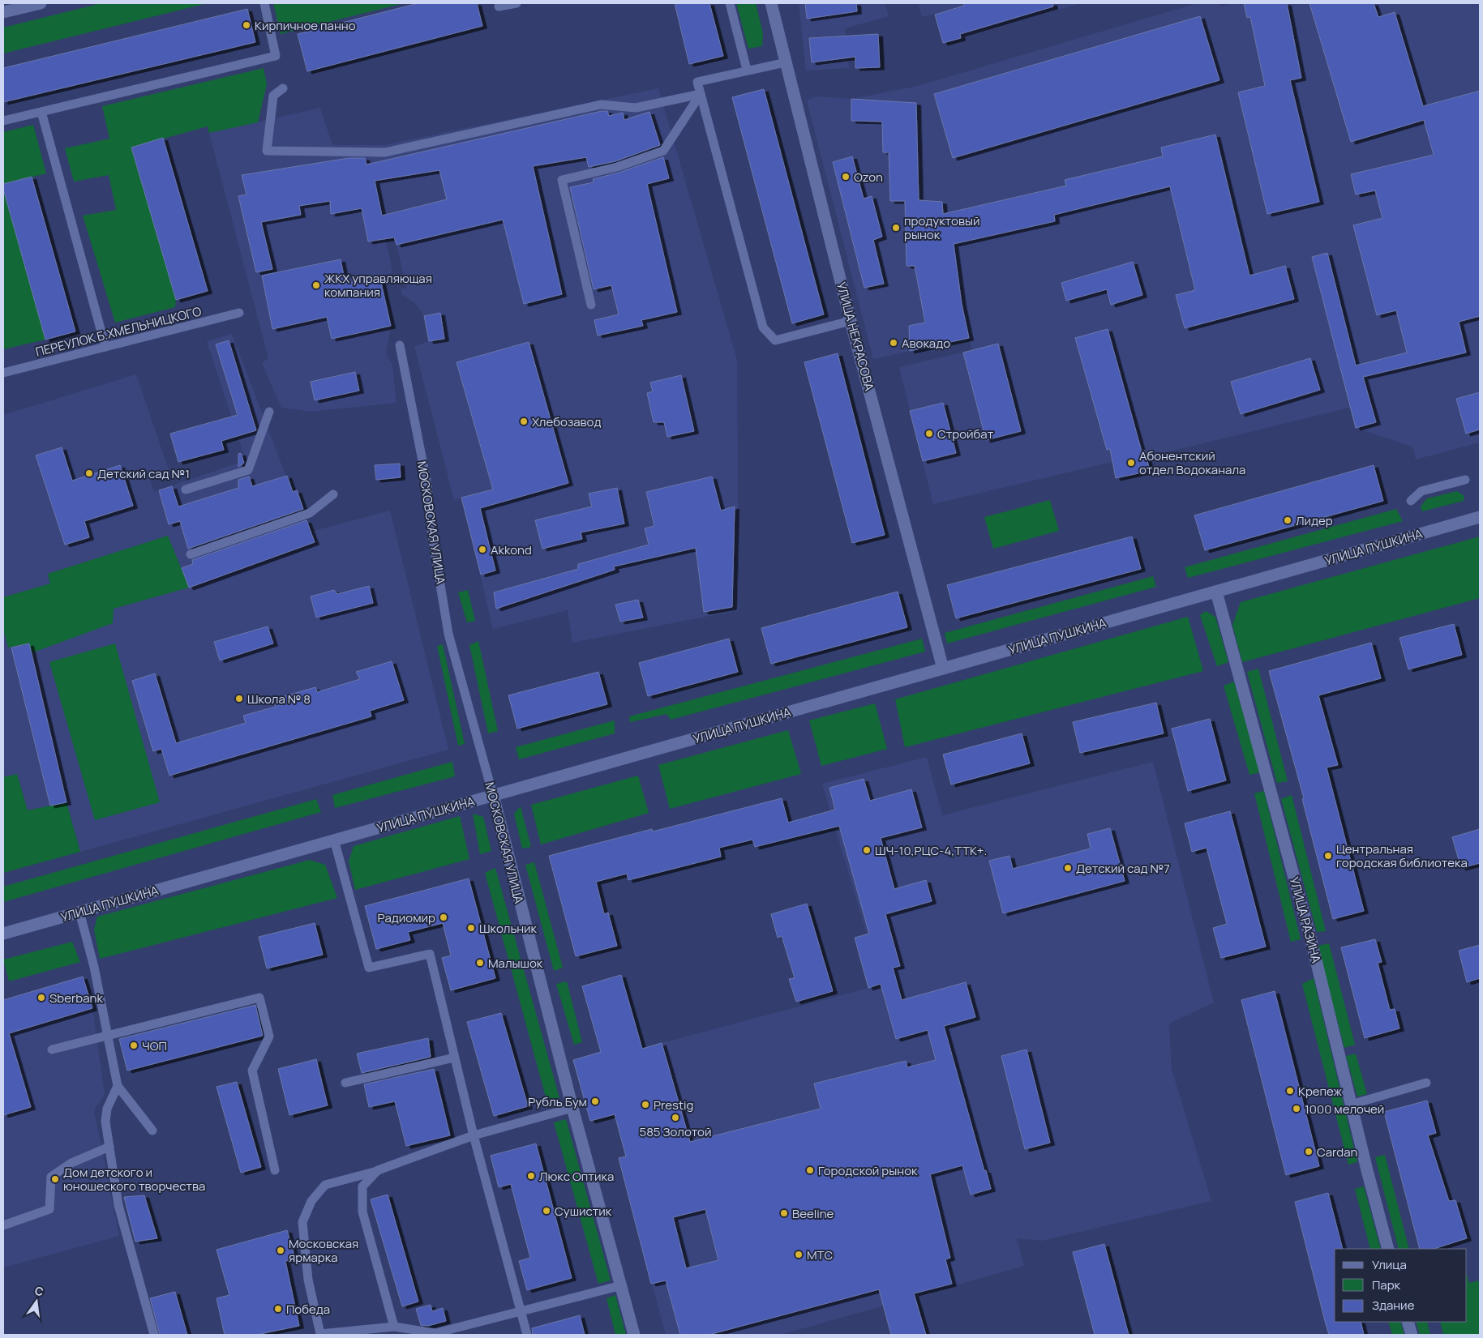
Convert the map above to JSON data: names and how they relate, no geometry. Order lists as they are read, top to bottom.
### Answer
{
  "streets": {
    "street": [
      "УЛИЦА НЕКРАСОВА",
      "МОСКОВСКАЯ УЛИЦА",
      "УЛИЦА ПУШКИНА",
      "УЛИЦА РАЗИНА"
    ],
    "lane": ["ПЕРЕУЛОК Б.ХМЕЛЬНИЦКОГО"]
  },
  "crossings": [
    ["УЛИЦА НЕКРАСОВА", "УЛИЦА ПУШКИНА"],
    ["МОСКОВСКАЯ УЛИЦА", "УЛИЦА ПУШКИНА"],
    ["УЛИЦА ПУШКИНА", "УЛИЦА РАЗИНА"]
  ],
  "places": [
    "Кирпичное панно",
    "Ozon",
    "продуктовый рынок",
    "ЖКХ управляющая компания",
    "Авокадо",
    "Хлебозавод",
    "Стройбат",
    "Абонентский отдел Водоканала",
    "Детский сад №1",
    "Лидер",
    "Akkond",
    "Школа № 8",
    "ШЧ-10,РЦС-4,ТТК+.",
    "Центральная городская библиотека",
    "Детский сад №7",
    "Радиомир",
    "Школьник",
    "Малышок",
    "Sberbank",
    "ЧОП",
    "Крепеж",
    "Рубль Бум",
    "Prestig",
    "1000 мелочей",
    "585 Золотой",
    "Cardan",
    "Городской рынок",
    "Люкс Оптика",
    "Дом детского и юношеского творчества",
    "Сушистик",
    "Beeline",
    "Московская ярмарка",
    "МТС",
    "Победа"
  ],
  "legend": ["Улица", "Парк", "Здание"],
  "north": "top"
}
